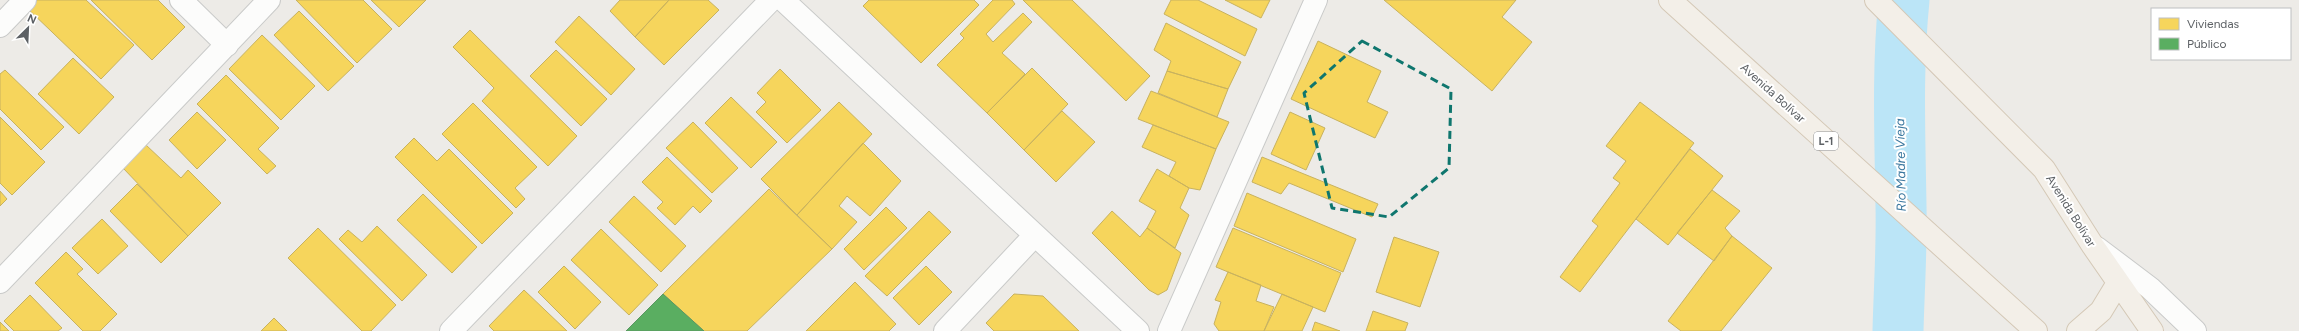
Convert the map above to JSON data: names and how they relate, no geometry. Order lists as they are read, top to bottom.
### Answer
{
  "streets": {
    "main road": ["Avenida Bolívar", "L-1"]
  },
  "water": ["Río Madre Vieja"],
  "legend": ["Viviendas", "Público"],
  "north": "top right"
}
